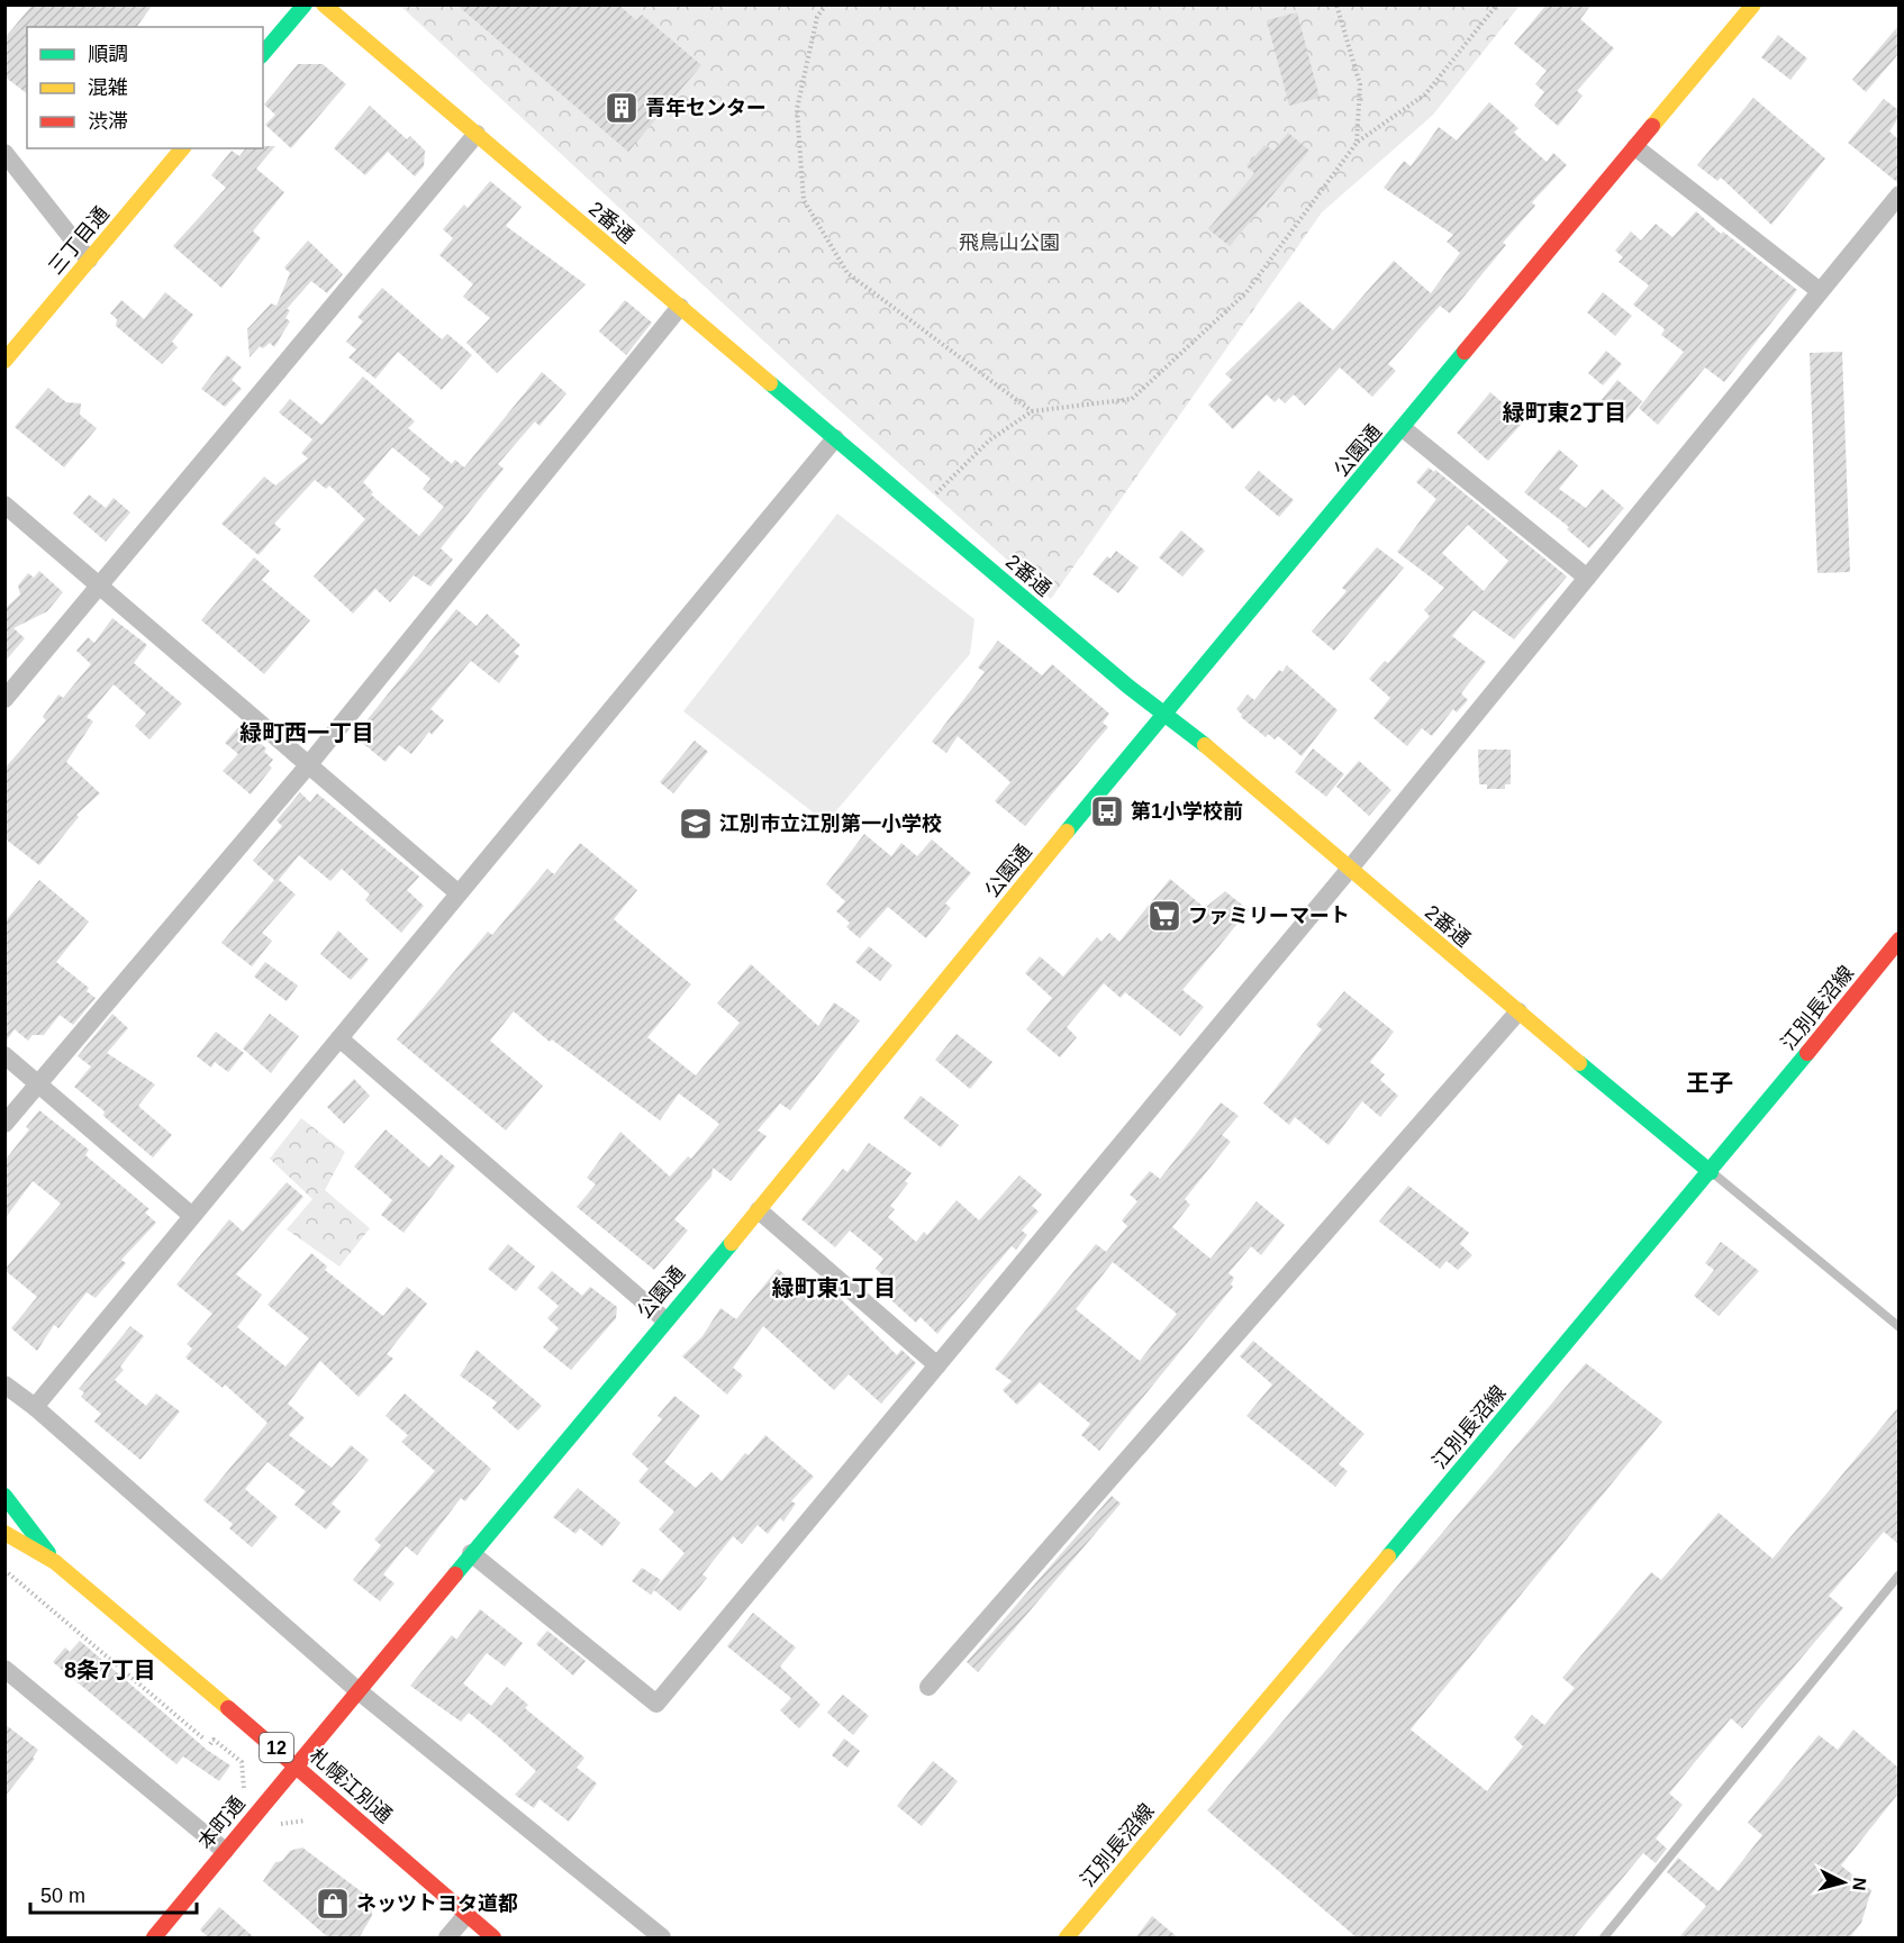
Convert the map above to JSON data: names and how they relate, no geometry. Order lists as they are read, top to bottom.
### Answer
{
  "streets": {
    "main road": [
      "2番通",
      "三丁目通",
      "公園通",
      "江別長沼線",
      "12",
      "札幌江別通",
      "本町通"
    ]
  },
  "crossings": [
    ["2番通", "公園通"],
    ["2番通", "江別長沼線"],
    ["公園通", "札幌江別通"],
    ["公園通", "本町通"],
    ["札幌江別通", "本町通"]
  ],
  "districts": [
    "緑町東2丁目",
    "緑町西一丁目",
    "王子",
    "緑町東1丁目",
    "8条7丁目"
  ],
  "parks": ["飛鳥山公園"],
  "places": {
    "building": ["青年センター"],
    "bus stop": ["第1小学校前"],
    "school or university": ["江別市立江別第一小学校"],
    "supermarket": ["ファミリーマート"],
    "shop": ["ネッツトヨタ道都"]
  },
  "legend": ["順調", "混雑", "渋滞"],
  "scale_bar": "50 m",
  "north": "right"
}
